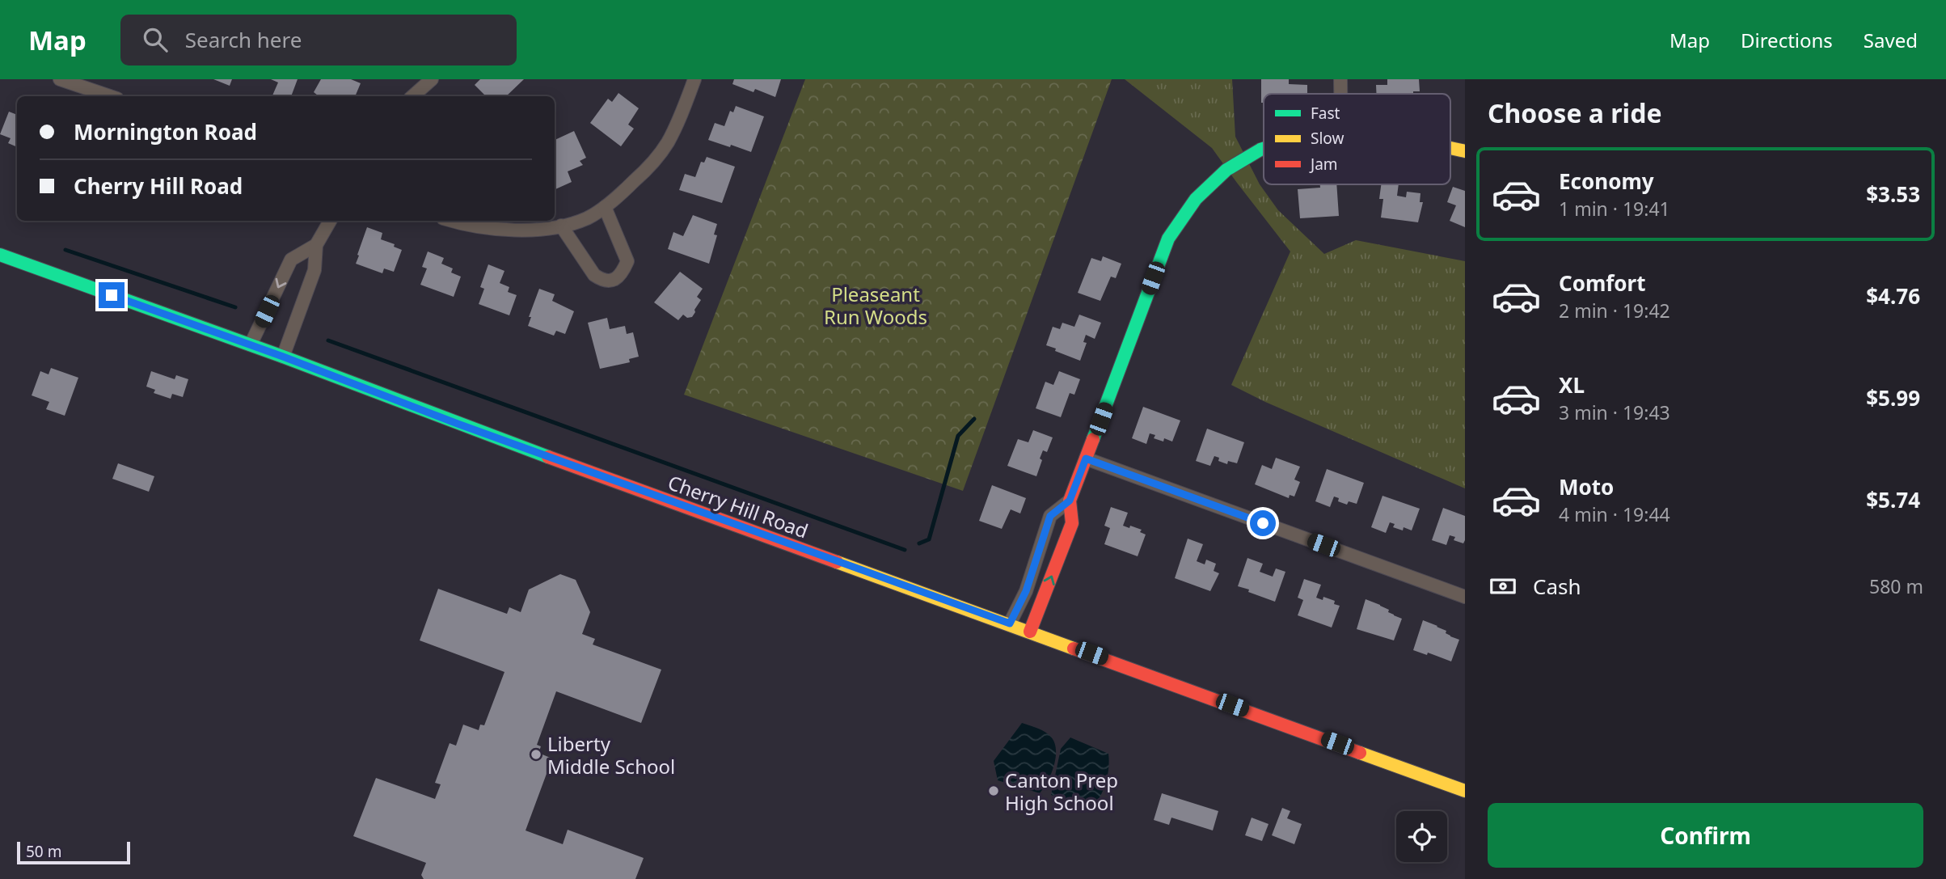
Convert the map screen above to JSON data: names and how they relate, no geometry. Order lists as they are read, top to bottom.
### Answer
{
  "streets": {
    "main road": ["Cherry Hill Road"]
  },
  "parks": ["Pleaseant Run Woods"],
  "places": ["Liberty Middle School", "Canton Prep High School"],
  "legend": ["Fast", "Slow", "Jam"],
  "scale_bar": "50 m",
  "page": {
    "header": "Map",
    "search": "Search here",
    "nav": ["Map", "Directions", "Saved"],
    "heading": "Choose a ride",
    "banner": ["Mornington Road", "Cherry Hill Road"],
    "list": [
      {
        "name": "Economy",
        "note": "1 min · 19:41",
        "value": "$3.53"
      },
      {
        "name": "Comfort",
        "note": "2 min · 19:42",
        "value": "$4.76"
      },
      {
        "name": "XL",
        "note": "3 min · 19:43",
        "value": "$5.99"
      },
      {
        "name": "Moto",
        "note": "4 min · 19:44",
        "value": "$5.74"
      }
    ],
    "pay": ["Cash", "580 m"],
    "buttons": "Confirm",
    "scale": "50 m"
  }
}
